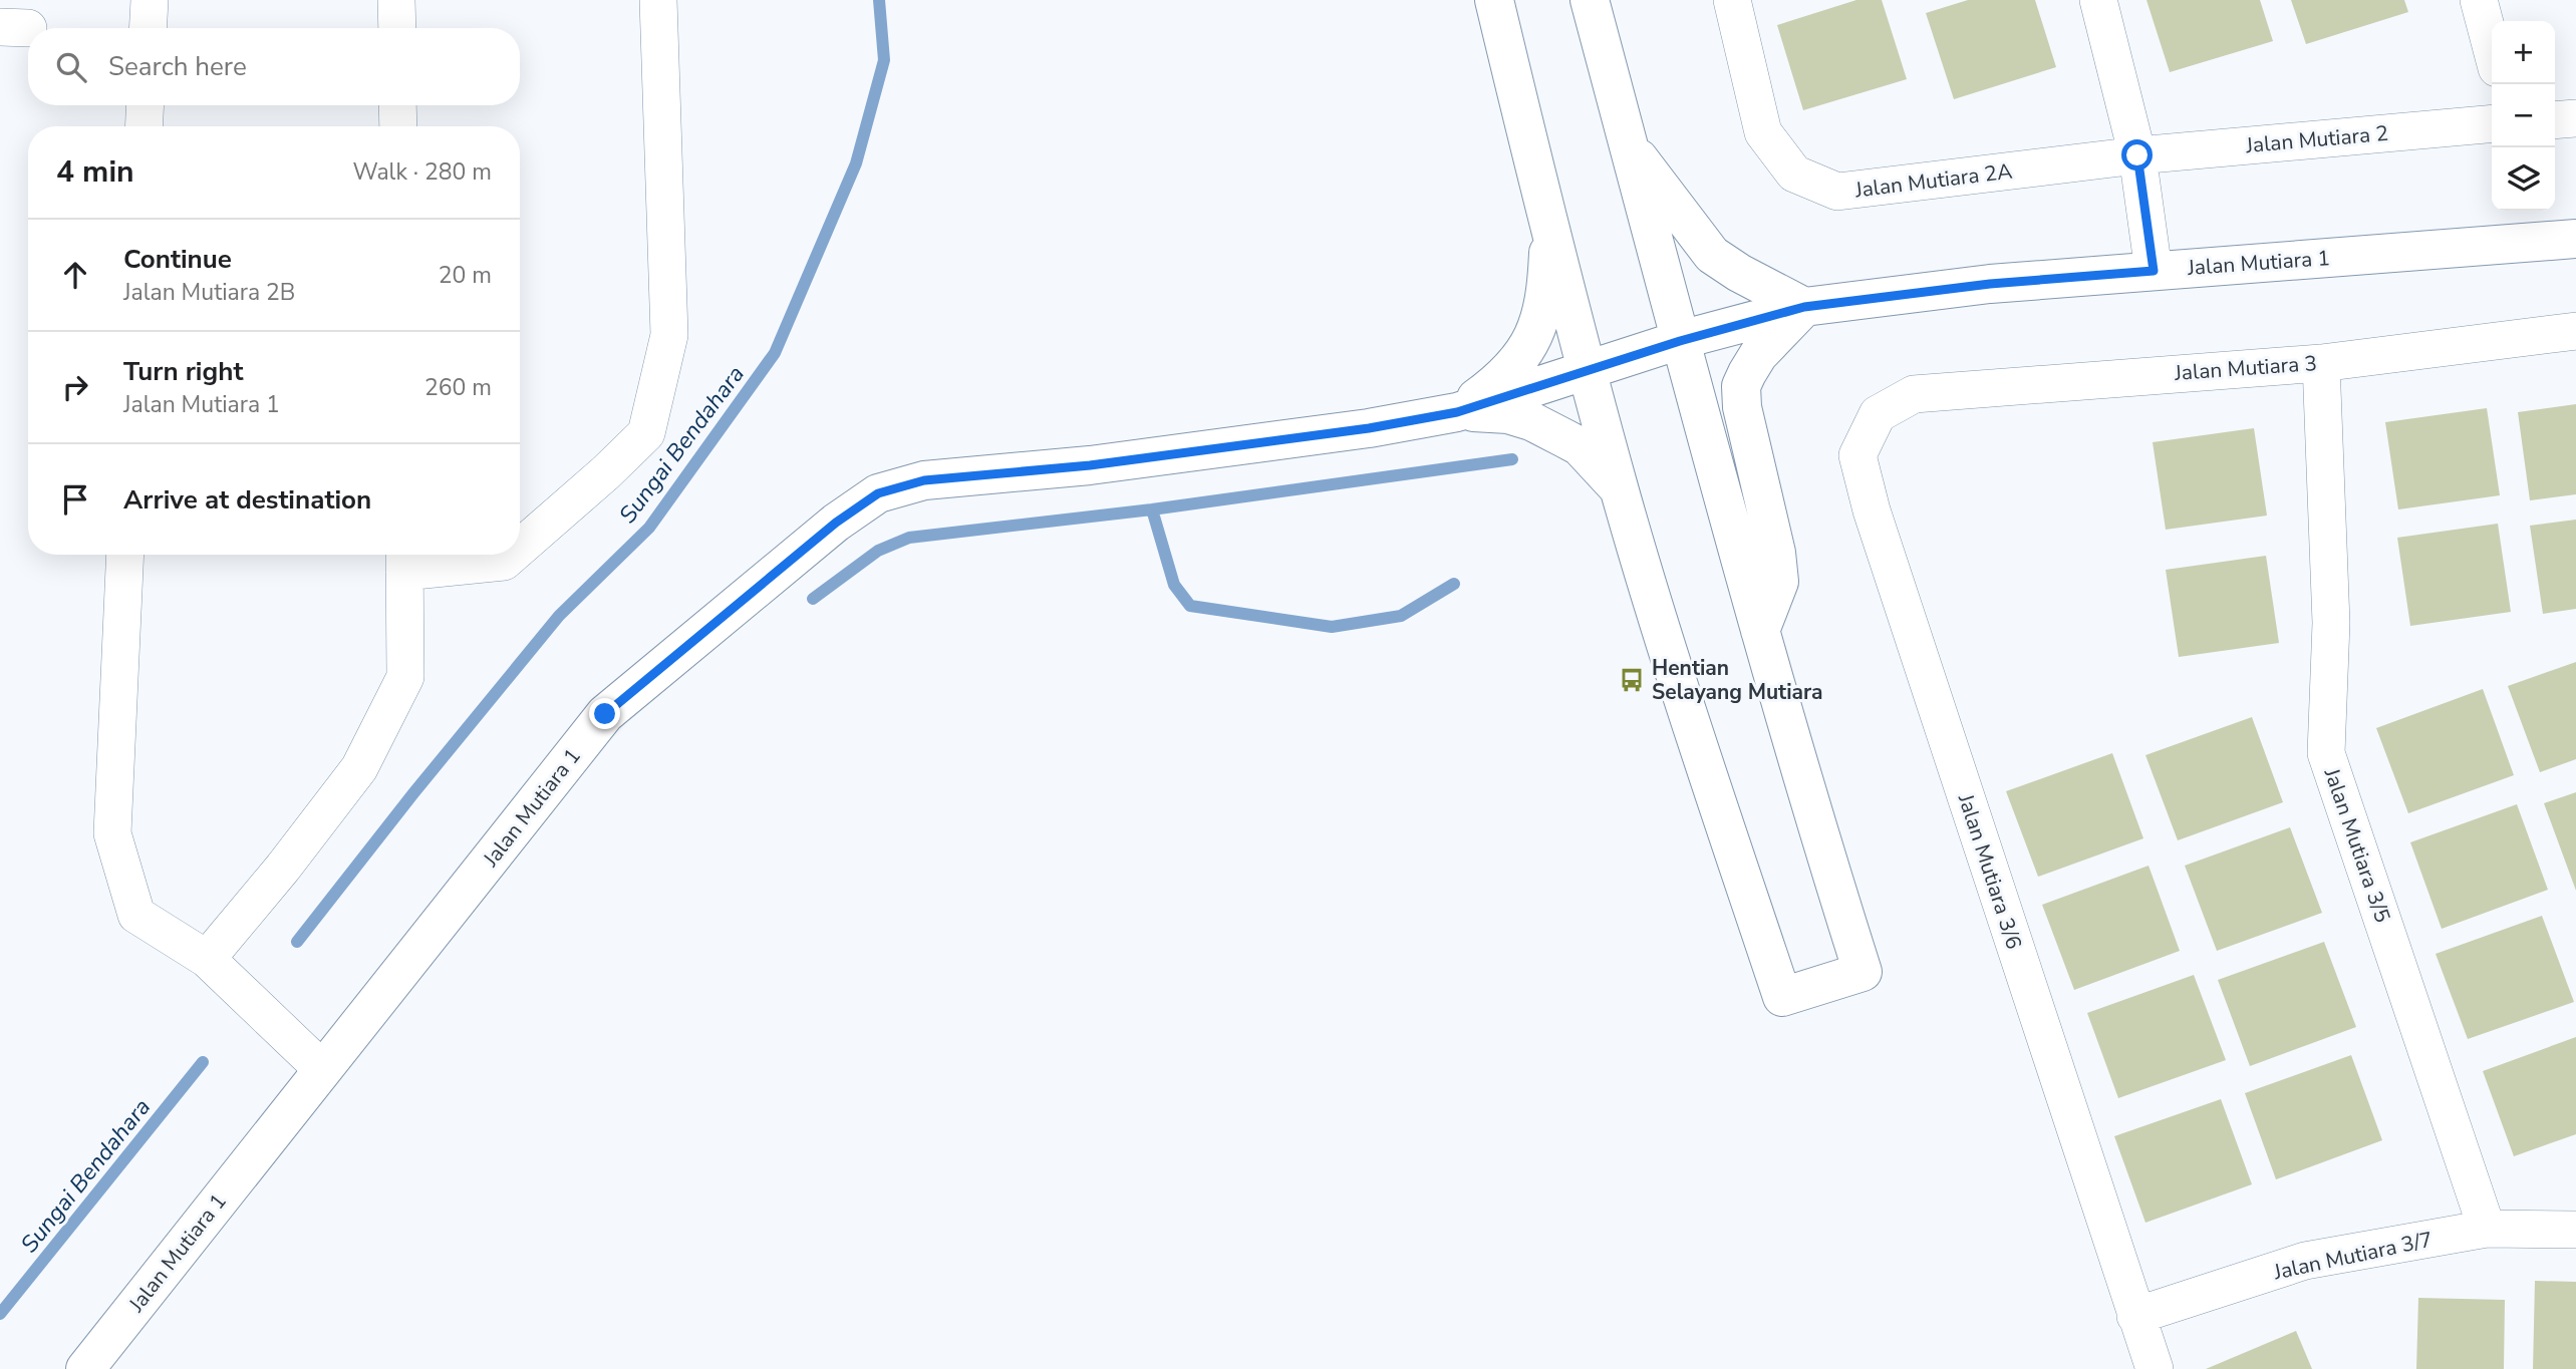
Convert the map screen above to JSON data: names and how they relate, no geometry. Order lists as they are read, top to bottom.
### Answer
{
  "streets": {
    "street": [
      "Jalan Mutiara 2",
      "Jalan Mutiara 2A",
      "Jalan Mutiara 1",
      "Jalan Mutiara 3",
      "Jalan Mutiara 3/5",
      "Jalan Mutiara 3/6",
      "Jalan Mutiara 3/7"
    ]
  },
  "crossings": [
    ["Jalan Mutiara 2", "Jalan Mutiara 2A"],
    ["Jalan Mutiara 3", "Jalan Mutiara 3/5"],
    ["Jalan Mutiara 3", "Jalan Mutiara 3/6"],
    ["Jalan Mutiara 3/5", "Jalan Mutiara 3/7"],
    ["Jalan Mutiara 3/6", "Jalan Mutiara 3/7"]
  ],
  "water": ["Sungai Bendahara"],
  "places": {
    "bus stop": ["Hentian Selayang Mutiara"]
  },
  "page": {
    "map_buttons": ["+", "−"],
    "search": "Search here",
    "heading": ["4 min", "Walk · 280 m"],
    "list": [
      ["Continue", "Jalan Mutiara 2B", "20 m"],
      ["Turn right", "Jalan Mutiara 1", "260 m"],
      "Arrive at destination"
    ]
  }
}
